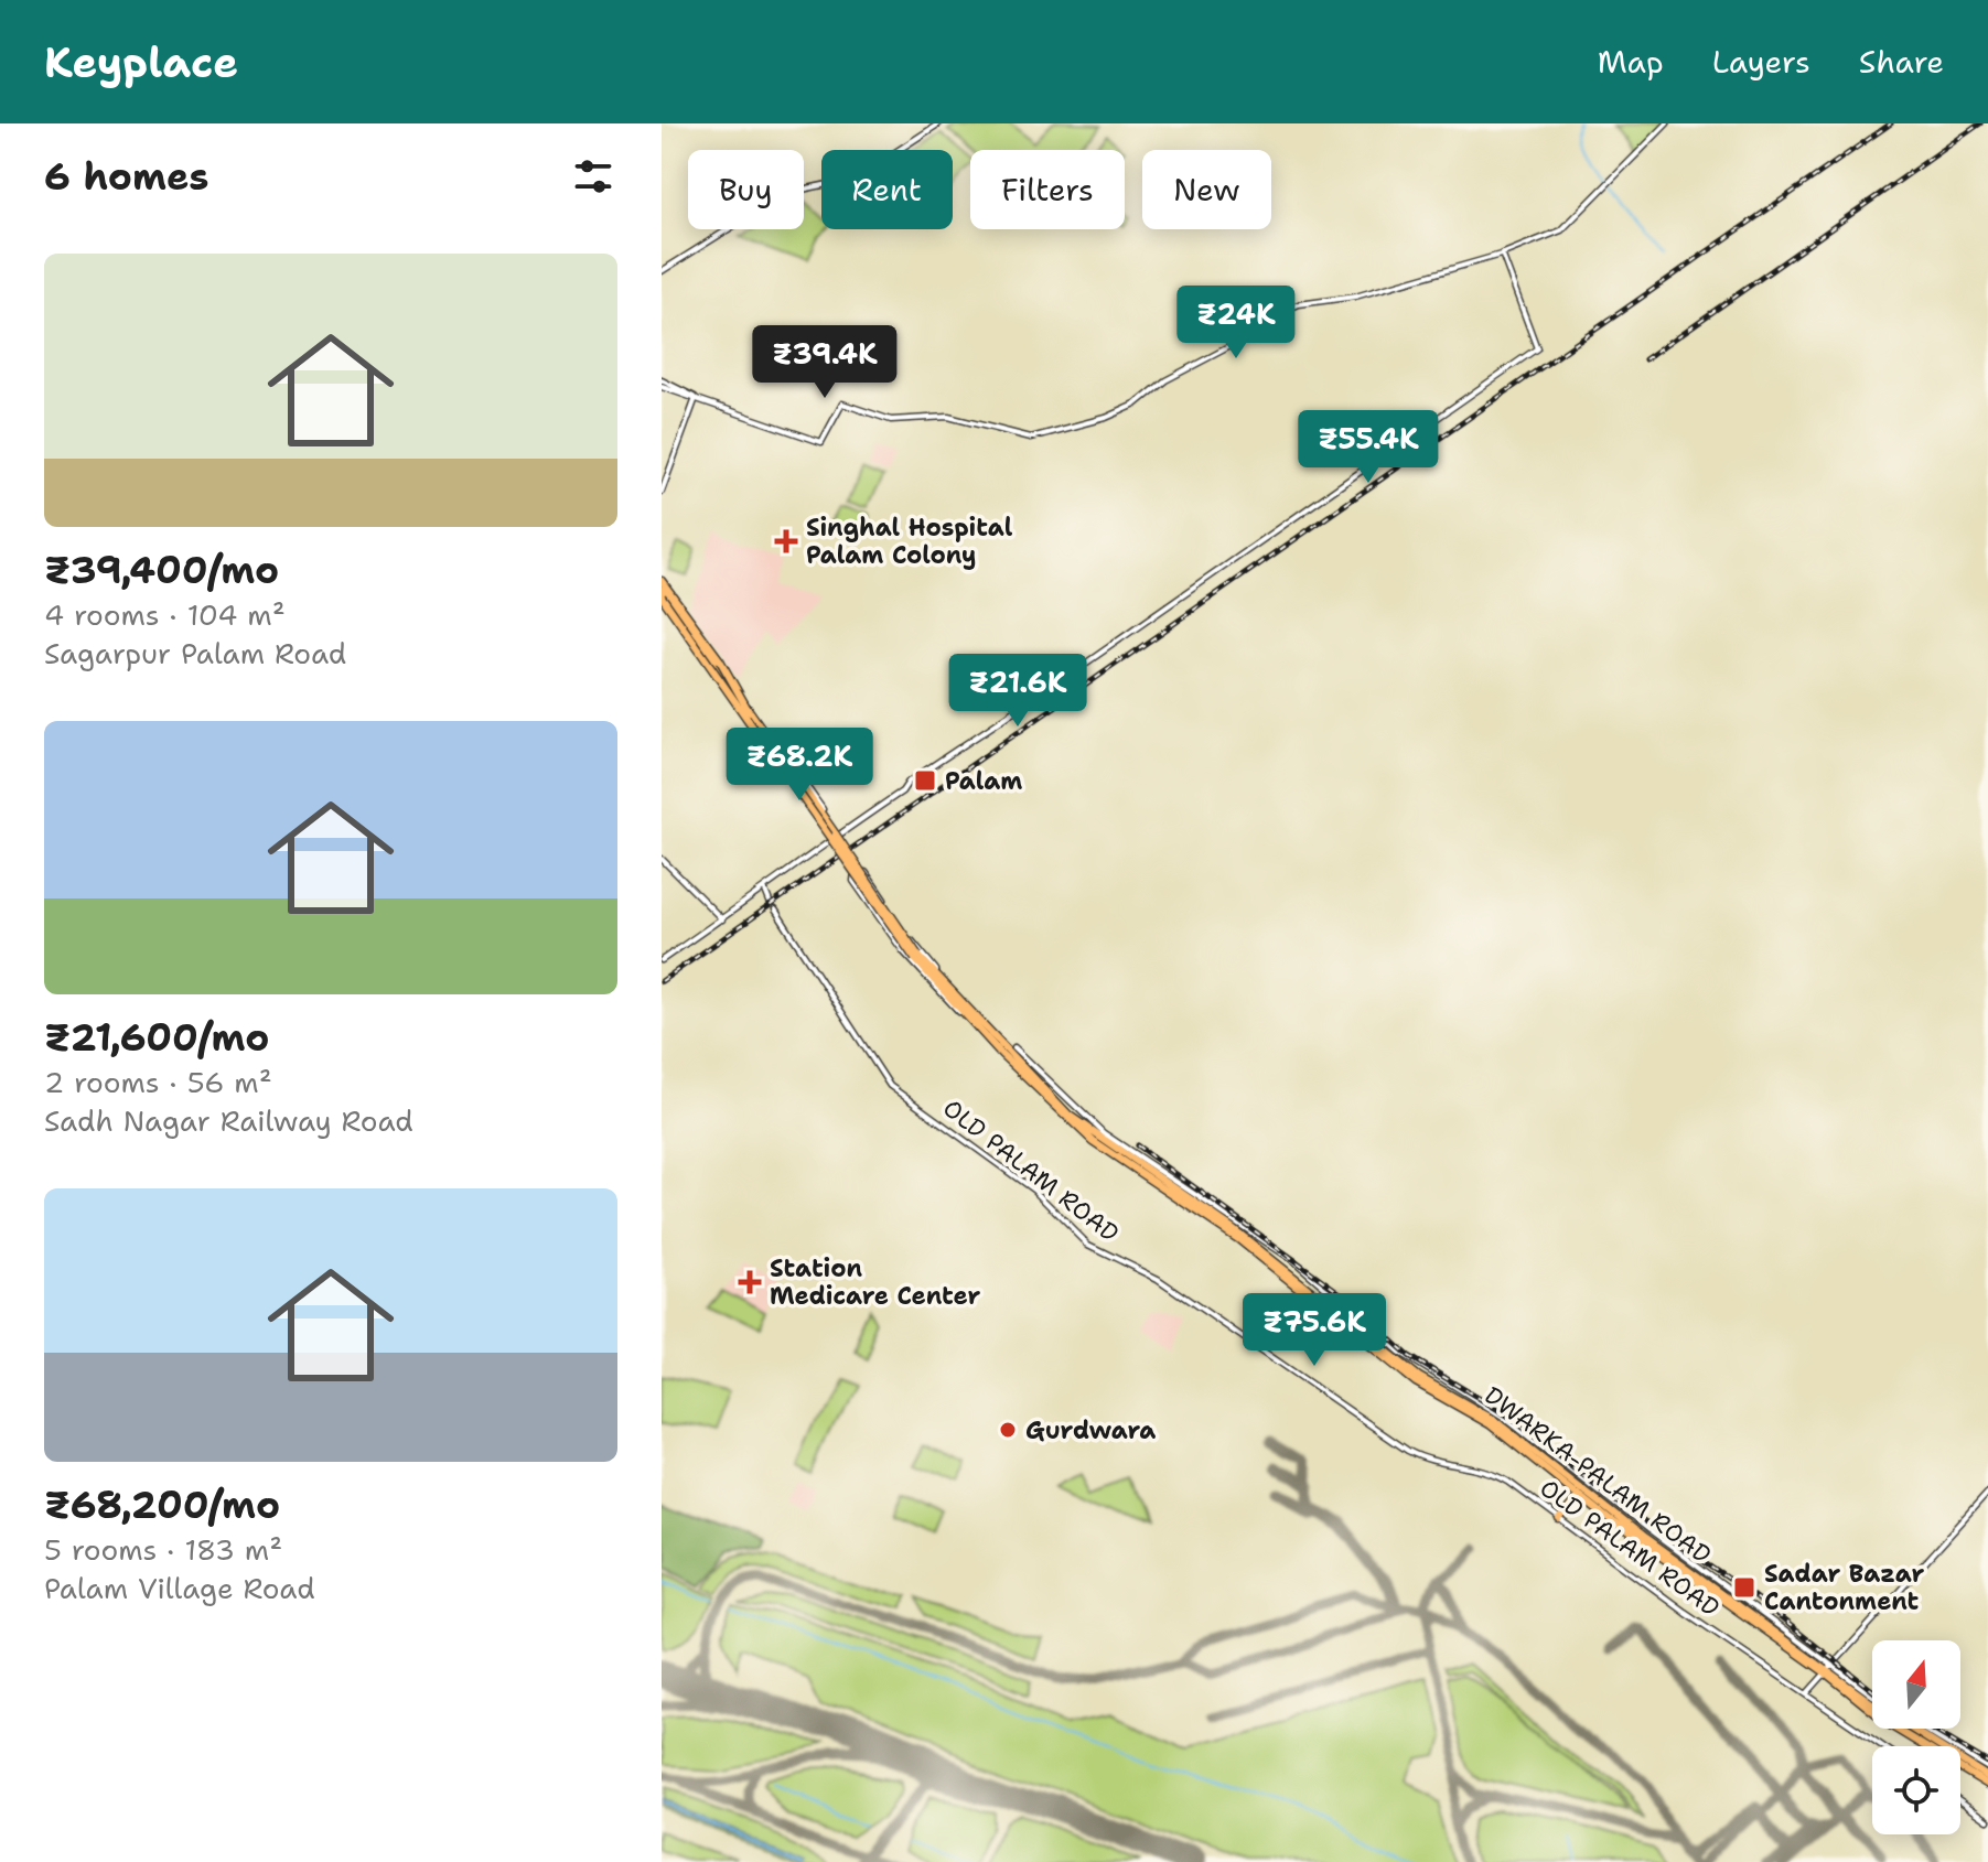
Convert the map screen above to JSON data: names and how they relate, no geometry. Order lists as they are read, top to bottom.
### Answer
{
  "streets": {
    "main road": ["DWARKA-PALAM ROAD"],
    "street": ["OLD PALAM ROAD"]
  },
  "places": {
    "health": ["Singhal Hospital Palam Colony", "Station Medicare Center"],
    "transit": ["Palam", "Sadar Bazar Cantonment"],
    "other": ["Gurdwara"]
  },
  "north": "top",
  "page": {
    "header": "Keyplace",
    "nav": ["Map", "Layers", "Share"],
    "heading": "6 homes",
    "chip": [
      "Buy",
      "Rent",
      "Filters",
      "New"
    ],
    "list": [
      {
        "name": "₹39,400/mo",
        "note": "4 rooms · 104 m² · Sagarpur Palam Road"
      },
      {
        "name": "₹21,600/mo",
        "note": "2 rooms · 56 m² · Sadh Nagar Railway Road"
      },
      {
        "name": "₹68,200/mo",
        "note": "5 rooms · 183 m² · Palam Village Road"
      }
    ],
    "price": [
      "₹24K",
      "₹39.4K",
      "₹55.4K",
      "₹21.6K",
      "₹68.2K",
      "₹75.6K"
    ]
  }
}
